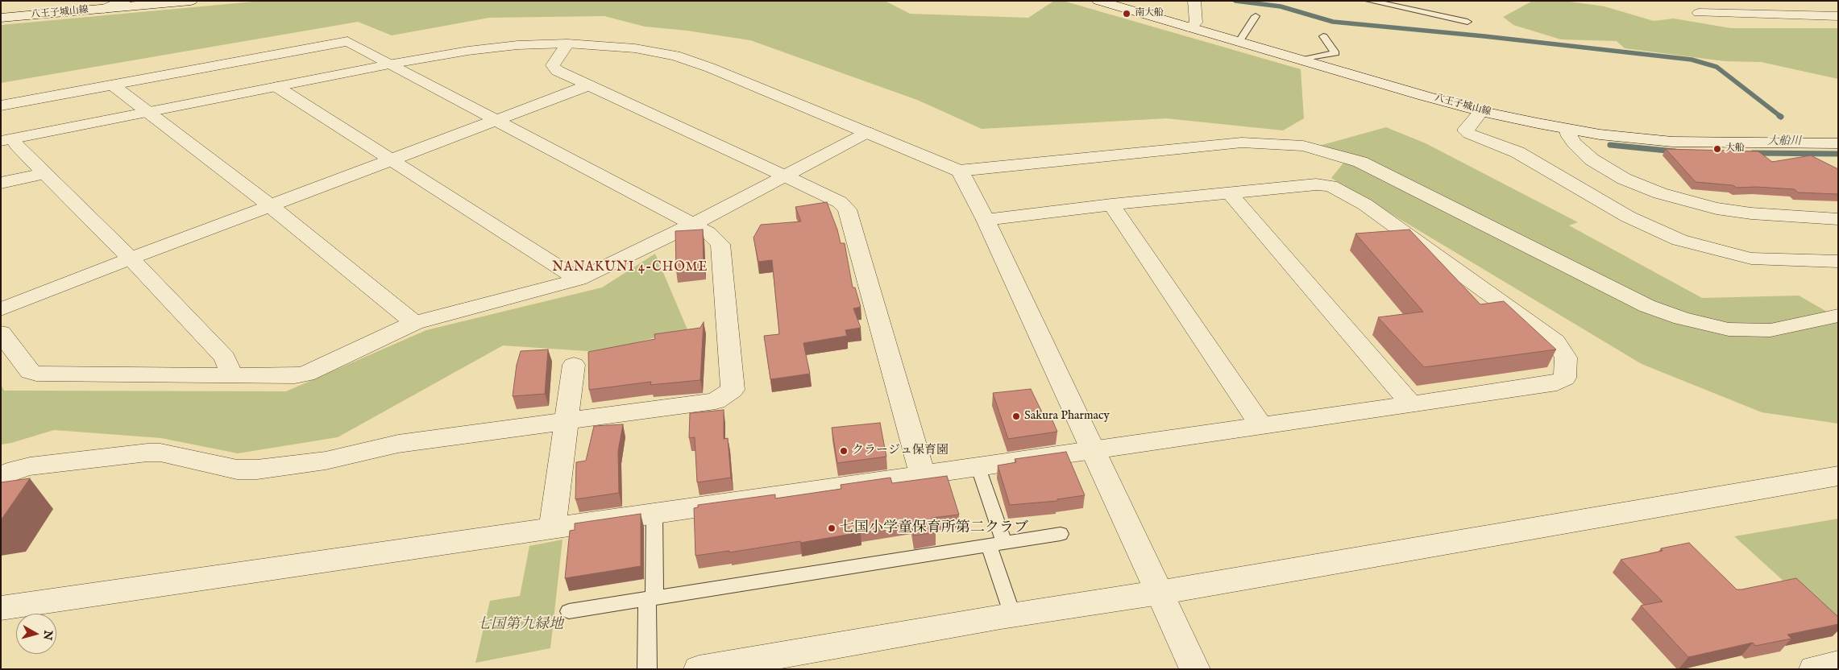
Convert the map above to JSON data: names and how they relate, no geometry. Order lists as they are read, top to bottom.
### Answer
{
  "streets": {
    "street": ["八王子城山線"]
  },
  "districts": ["NANAKUNI 4-CHOME"],
  "water": ["大船川"],
  "parks": ["七国第九緑地"],
  "places": [
    "南大船",
    "大船",
    "Sakura Pharmacy",
    "クラージュ保育園",
    "七国小学童保育所第二クラブ"
  ],
  "north": "right"
}
